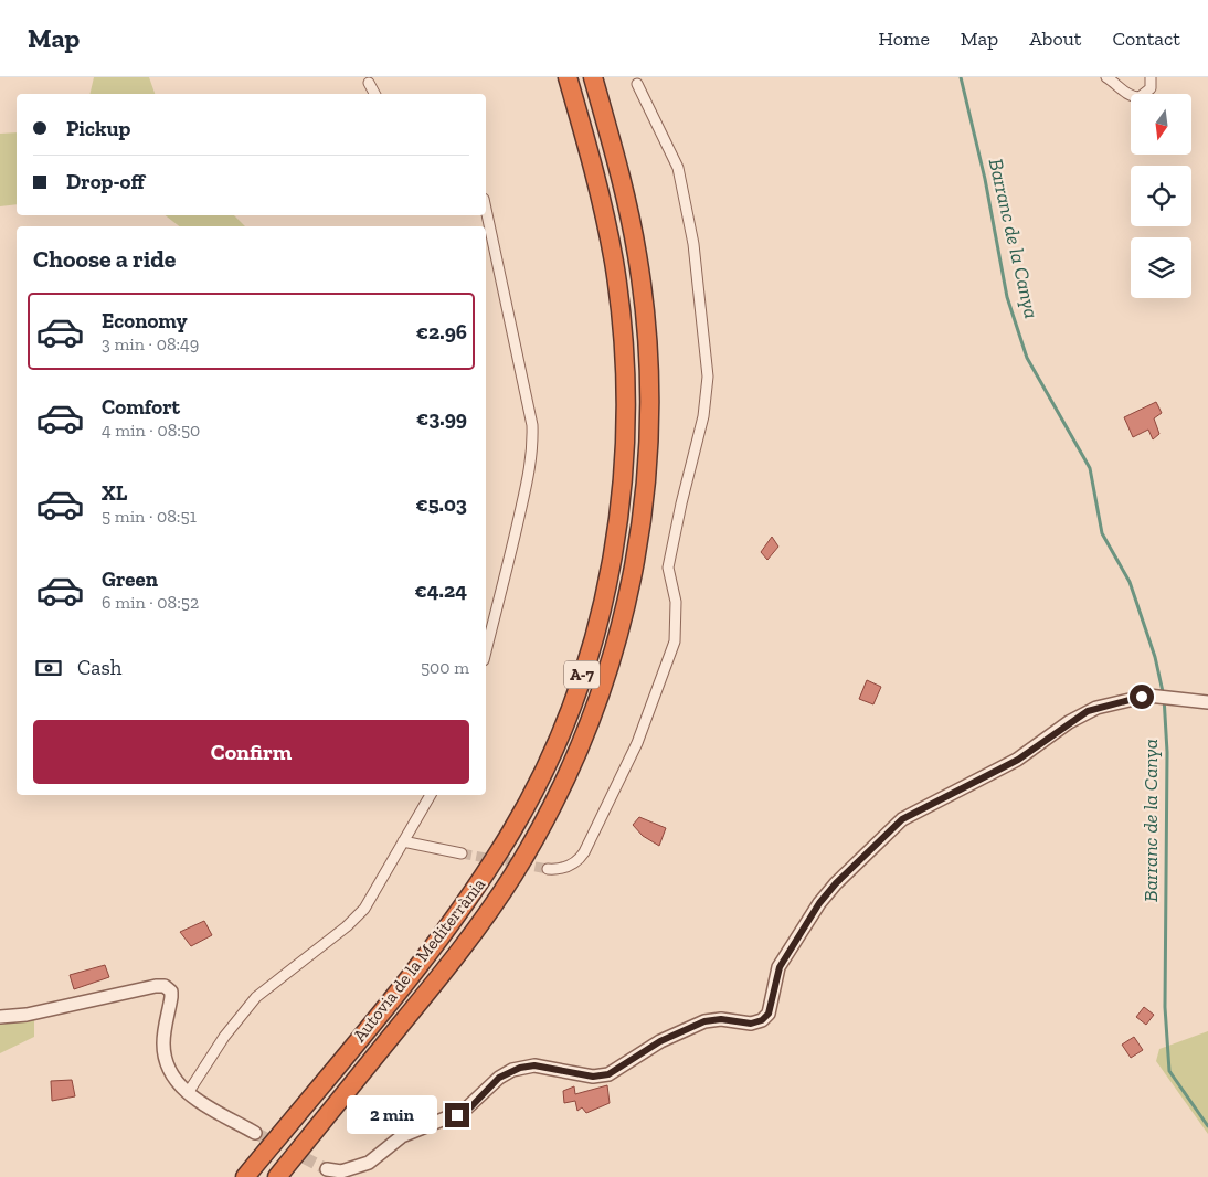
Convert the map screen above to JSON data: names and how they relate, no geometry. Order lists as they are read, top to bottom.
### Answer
{
  "streets": {
    "highway": ["A-7", "Autovia de la Mediterrània"]
  },
  "water": ["Barranc de la Canya"],
  "north": "bottom",
  "page": {
    "header": "Map",
    "nav": [
      "Home",
      "Map",
      "About",
      "Contact"
    ],
    "banner": ["Pickup", "Drop-off"],
    "heading": "Choose a ride",
    "list": [
      {
        "name": "Economy",
        "note": "3 min · 08:49",
        "value": "€2.96"
      },
      {
        "name": "Comfort",
        "note": "4 min · 08:50",
        "value": "€3.99"
      },
      {
        "name": "XL",
        "note": "5 min · 08:51",
        "value": "€5.03"
      },
      {
        "name": "Green",
        "note": "6 min · 08:52",
        "value": "€4.24"
      }
    ],
    "pay": ["Cash", "500 m"],
    "buttons": "Confirm",
    "bubble": "2 min"
  }
}
